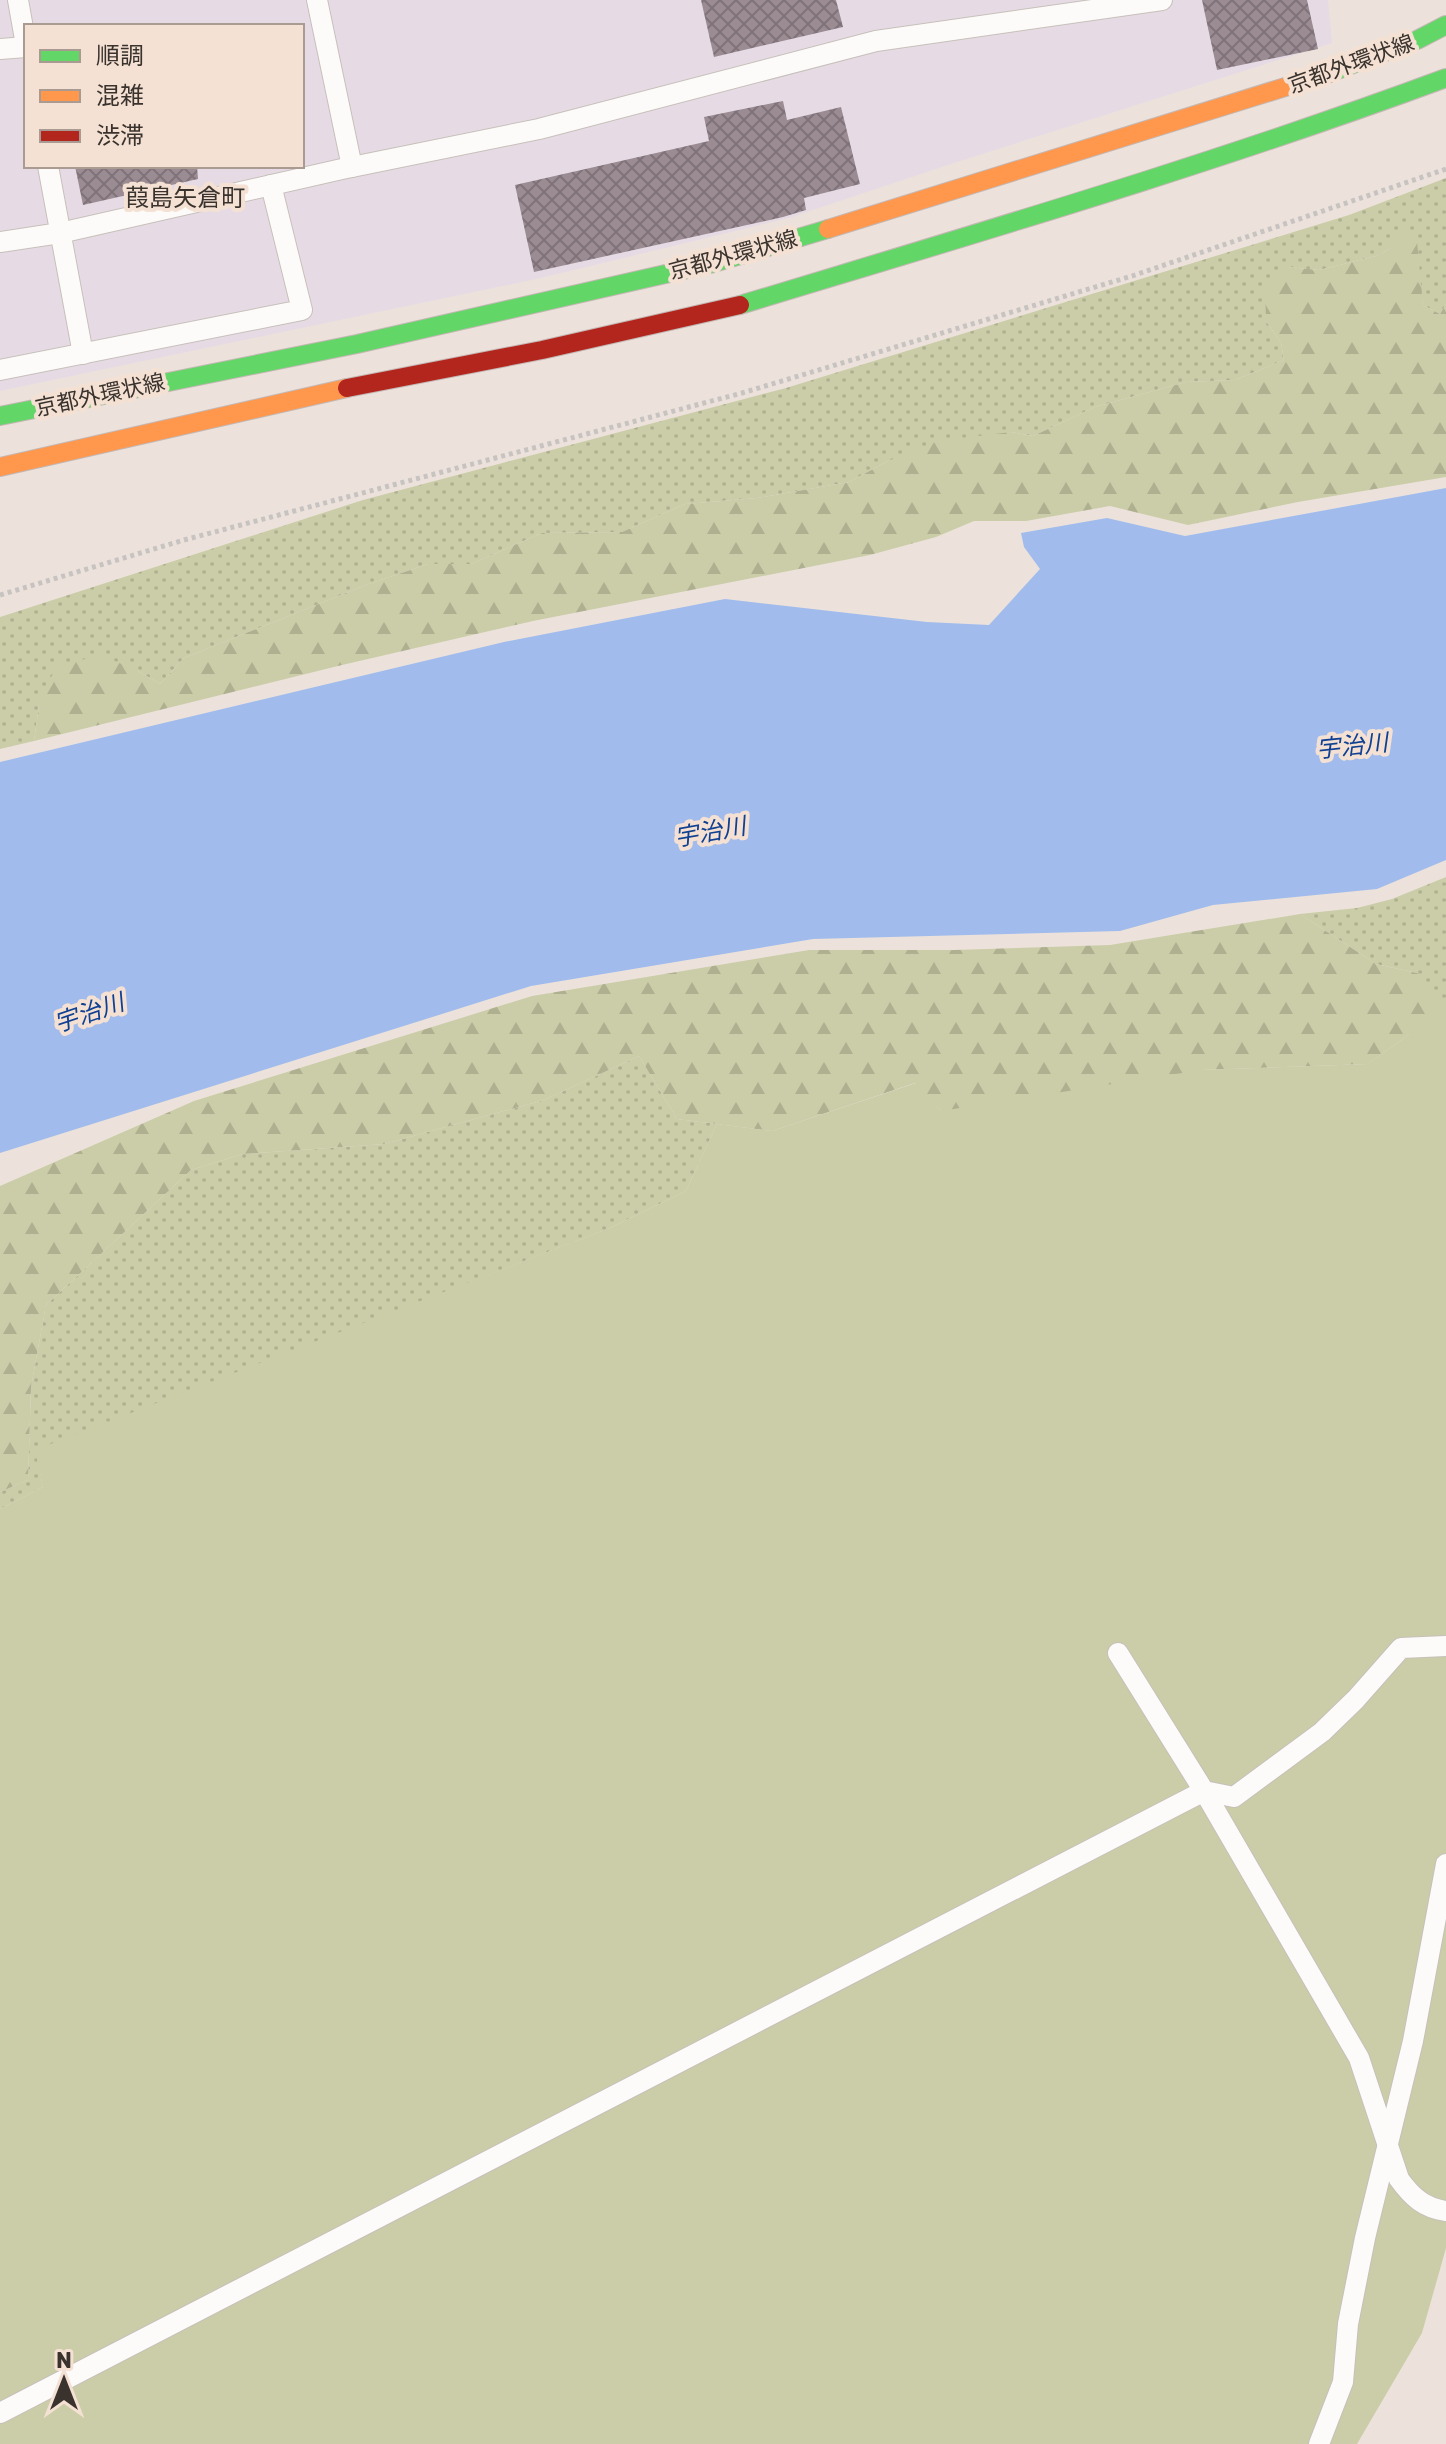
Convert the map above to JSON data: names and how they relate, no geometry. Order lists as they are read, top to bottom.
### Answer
{
  "streets": {
    "main road": ["京都外環状線"]
  },
  "districts": ["葭島矢倉町"],
  "water": ["宇治川"],
  "legend": ["順調", "混雑", "渋滞"],
  "north": "top"
}
